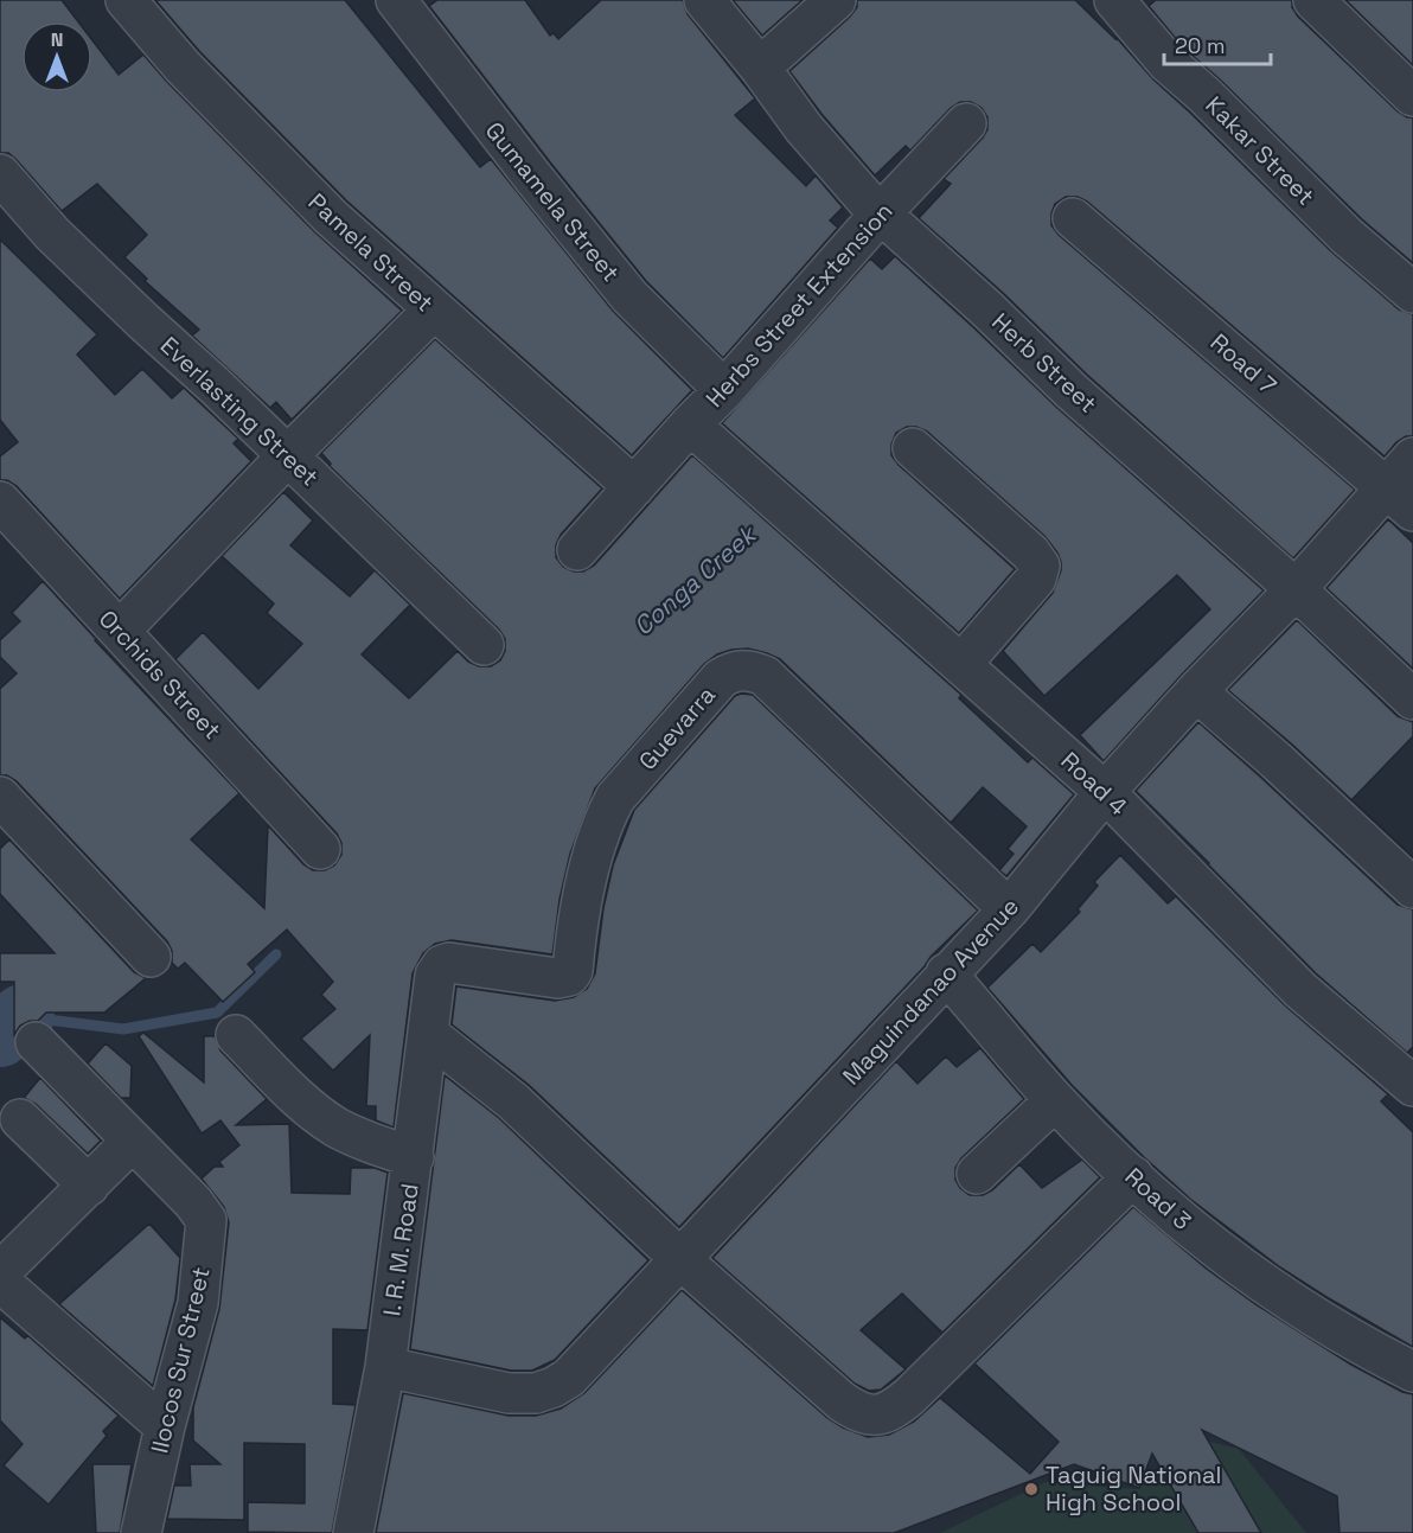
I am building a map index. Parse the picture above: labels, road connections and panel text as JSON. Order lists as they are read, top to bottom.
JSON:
{
  "streets": {
    "street": [
      "Kakar Street",
      "Gumamela Street",
      "Pamela Street",
      "Herbs Street Extension",
      "Herb Street",
      "Road 7",
      "Everlasting Street",
      "Orchids Street",
      "Guevarra",
      "Road 4",
      "Maguindanao Avenue",
      "Road 3",
      "I. R. M. Road",
      "Ilocos Sur Street"
    ]
  },
  "crossings": [
    ["Gumamela Street", "Herbs Street Extension"],
    ["Pamela Street", "Herbs Street Extension"],
    ["Herbs Street Extension", "Herb Street"],
    ["Herbs Street Extension", "Road 4"],
    ["Herb Street", "Maguindanao Avenue"],
    ["Road 7", "Maguindanao Avenue"],
    ["Guevarra", "Maguindanao Avenue"],
    ["Guevarra", "I. R. M. Road"],
    ["Road 4", "Maguindanao Avenue"],
    ["Maguindanao Avenue", "Road 3"],
    ["Maguindanao Avenue", "I. R. M. Road"]
  ],
  "water": ["Conga Creek"],
  "places": ["Taguig National High School"],
  "scale_bar": "20 m",
  "north": "top"
}
